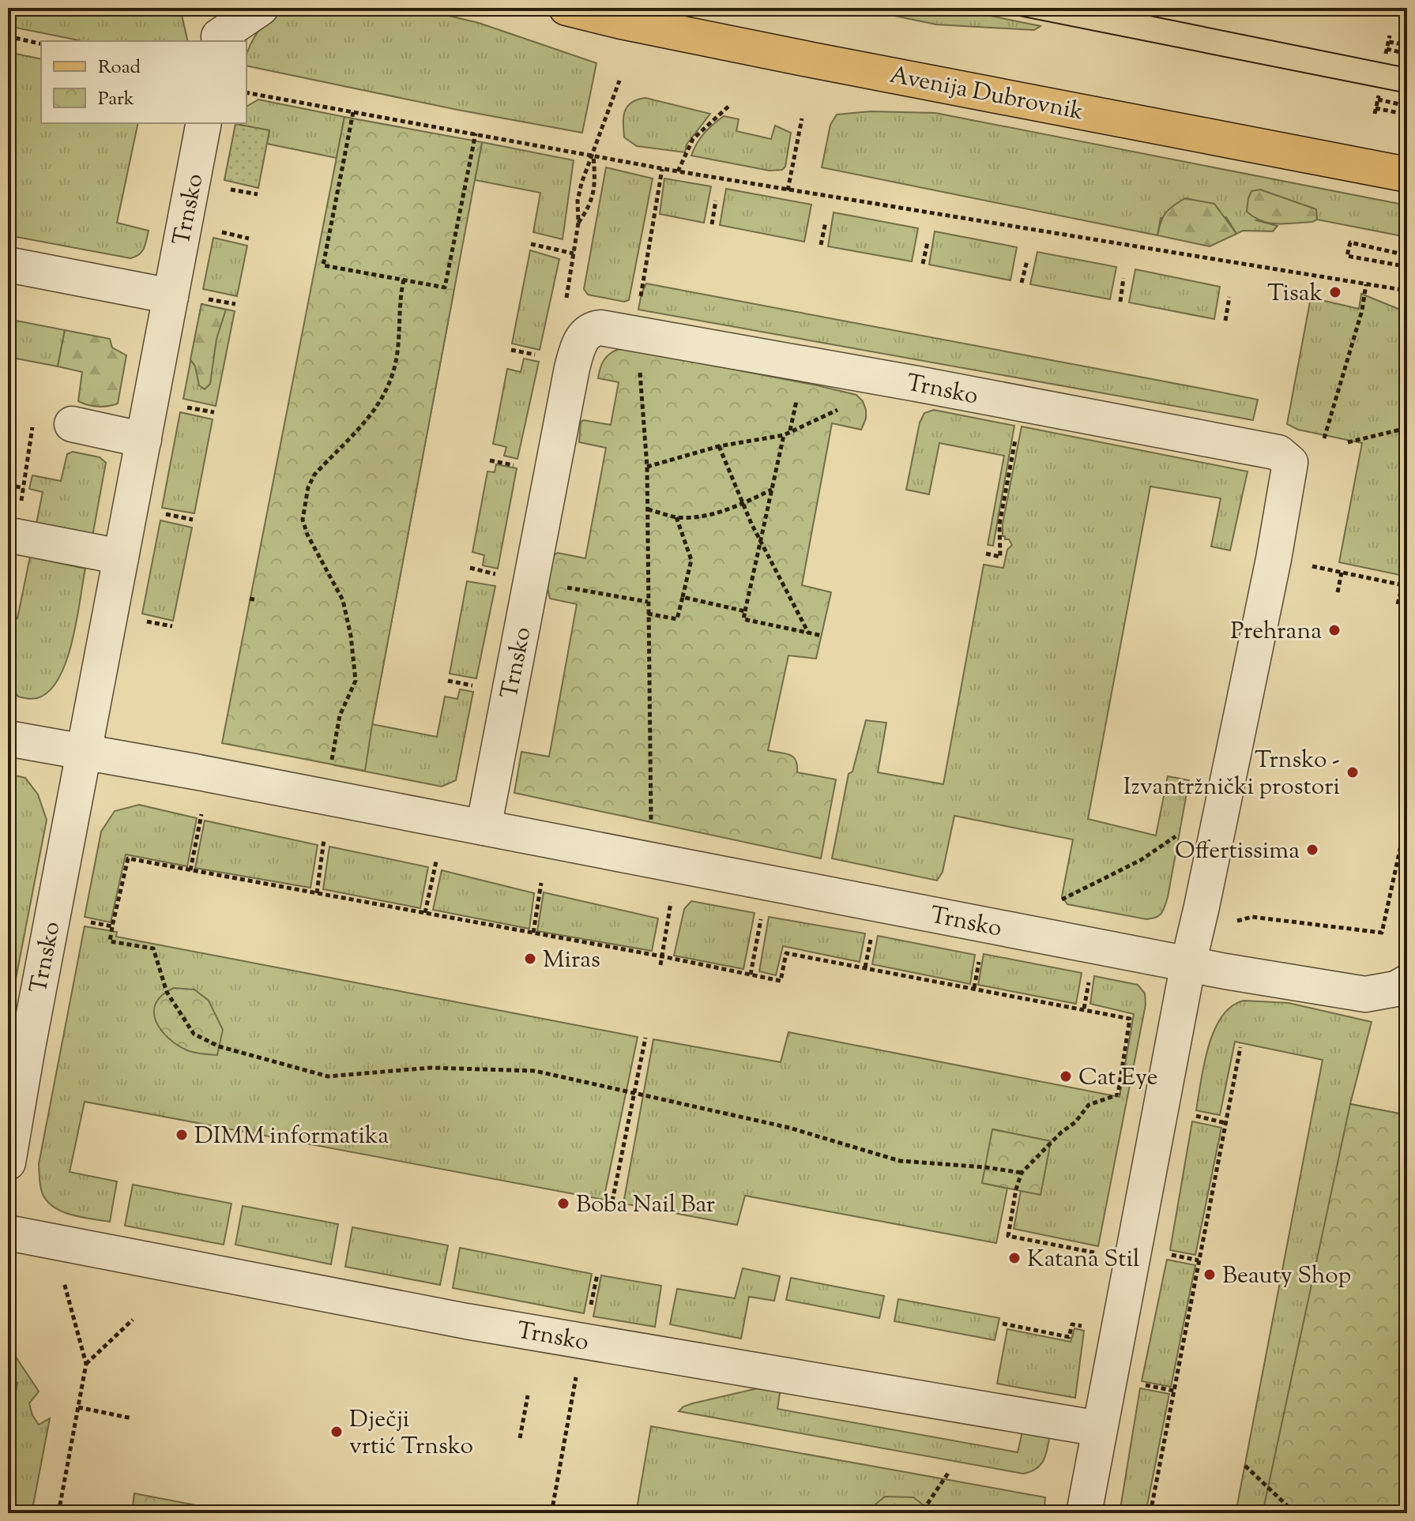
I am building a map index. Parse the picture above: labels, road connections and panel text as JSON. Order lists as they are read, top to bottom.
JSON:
{
  "streets": {
    "main road": ["Avenija Dubrovnik"],
    "street": ["Trnsko"]
  },
  "places": [
    "Tisak",
    "Prehrana",
    "Trnsko - Izvantržnički prostori",
    "Offertissima",
    "Miras",
    "Cat Eye",
    "DIMM informatika",
    "Boba Nail Bar",
    "Katana Stil",
    "Beauty Shop",
    "Dječji vrtić Trnsko"
  ],
  "legend": ["Road", "Park"]
}
